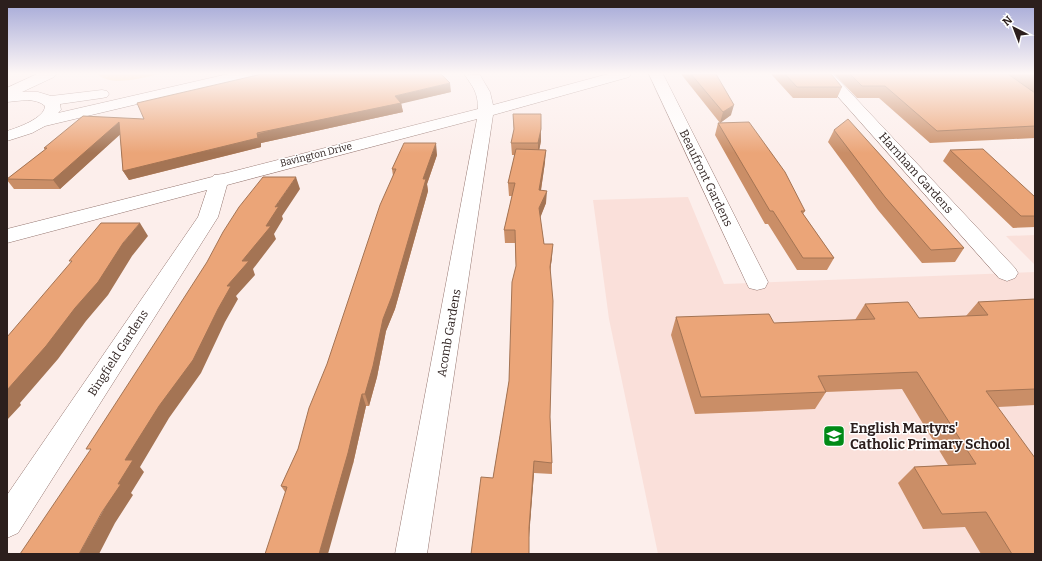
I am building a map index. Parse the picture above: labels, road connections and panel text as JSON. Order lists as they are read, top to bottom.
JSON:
{
  "streets": {
    "street": [
      "Bavington Drive",
      "Harnham Gardens",
      "Beaufront Gardens",
      "Acomb Gardens",
      "Bingfield Gardens"
    ]
  },
  "crossings": [
    ["Bavington Drive", "Acomb Gardens"],
    ["Bavington Drive", "Bingfield Gardens"]
  ],
  "places": {
    "school or university": ["English Martyrs' Catholic Primary School"]
  },
  "north": "top left"
}
